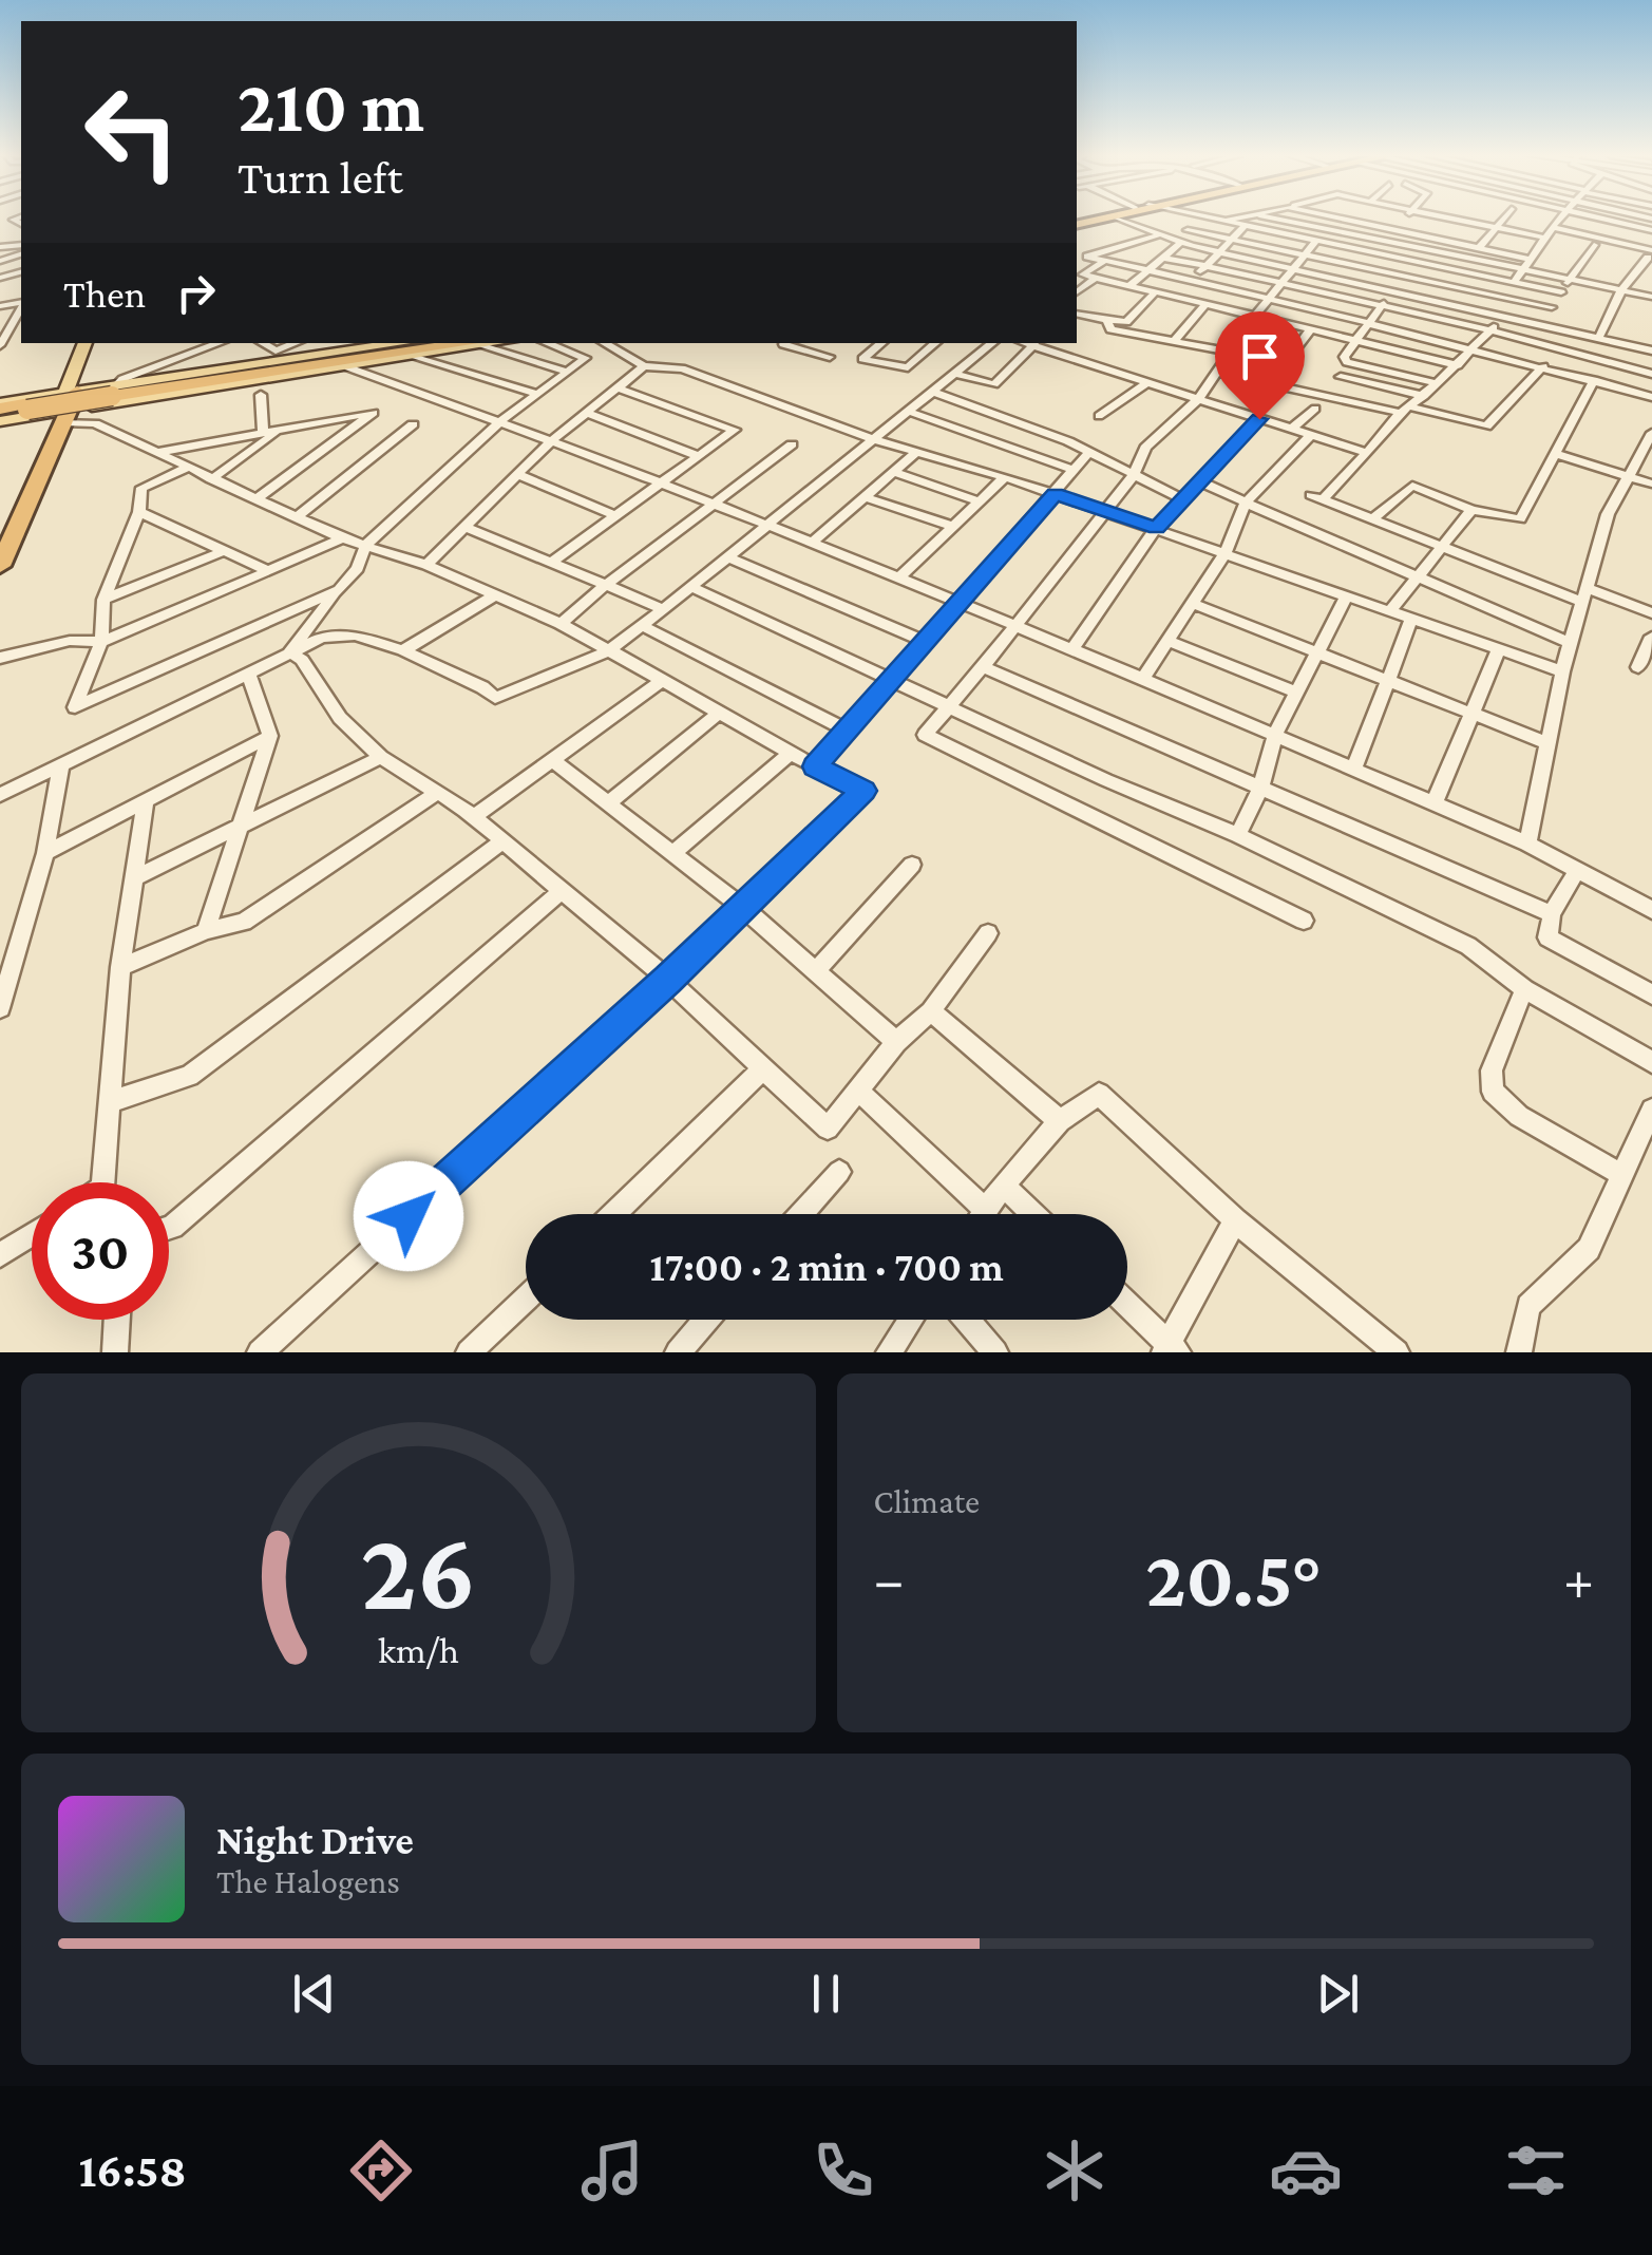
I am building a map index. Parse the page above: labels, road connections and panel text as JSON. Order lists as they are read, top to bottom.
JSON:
{
  "page": {
    "turn": ["210 m", "Turn left"],
    "then": "Then",
    "limit": "30",
    "trip": "17:00 · 2 min · 700 m",
    "tile": "Climate",
    "heat": ["−", "20.5°", "+"],
    "song": ["Night Drive", "The Halogens"],
    "tabs": "16:58",
    "gauge": ["26", "km/h"]
  }
}
